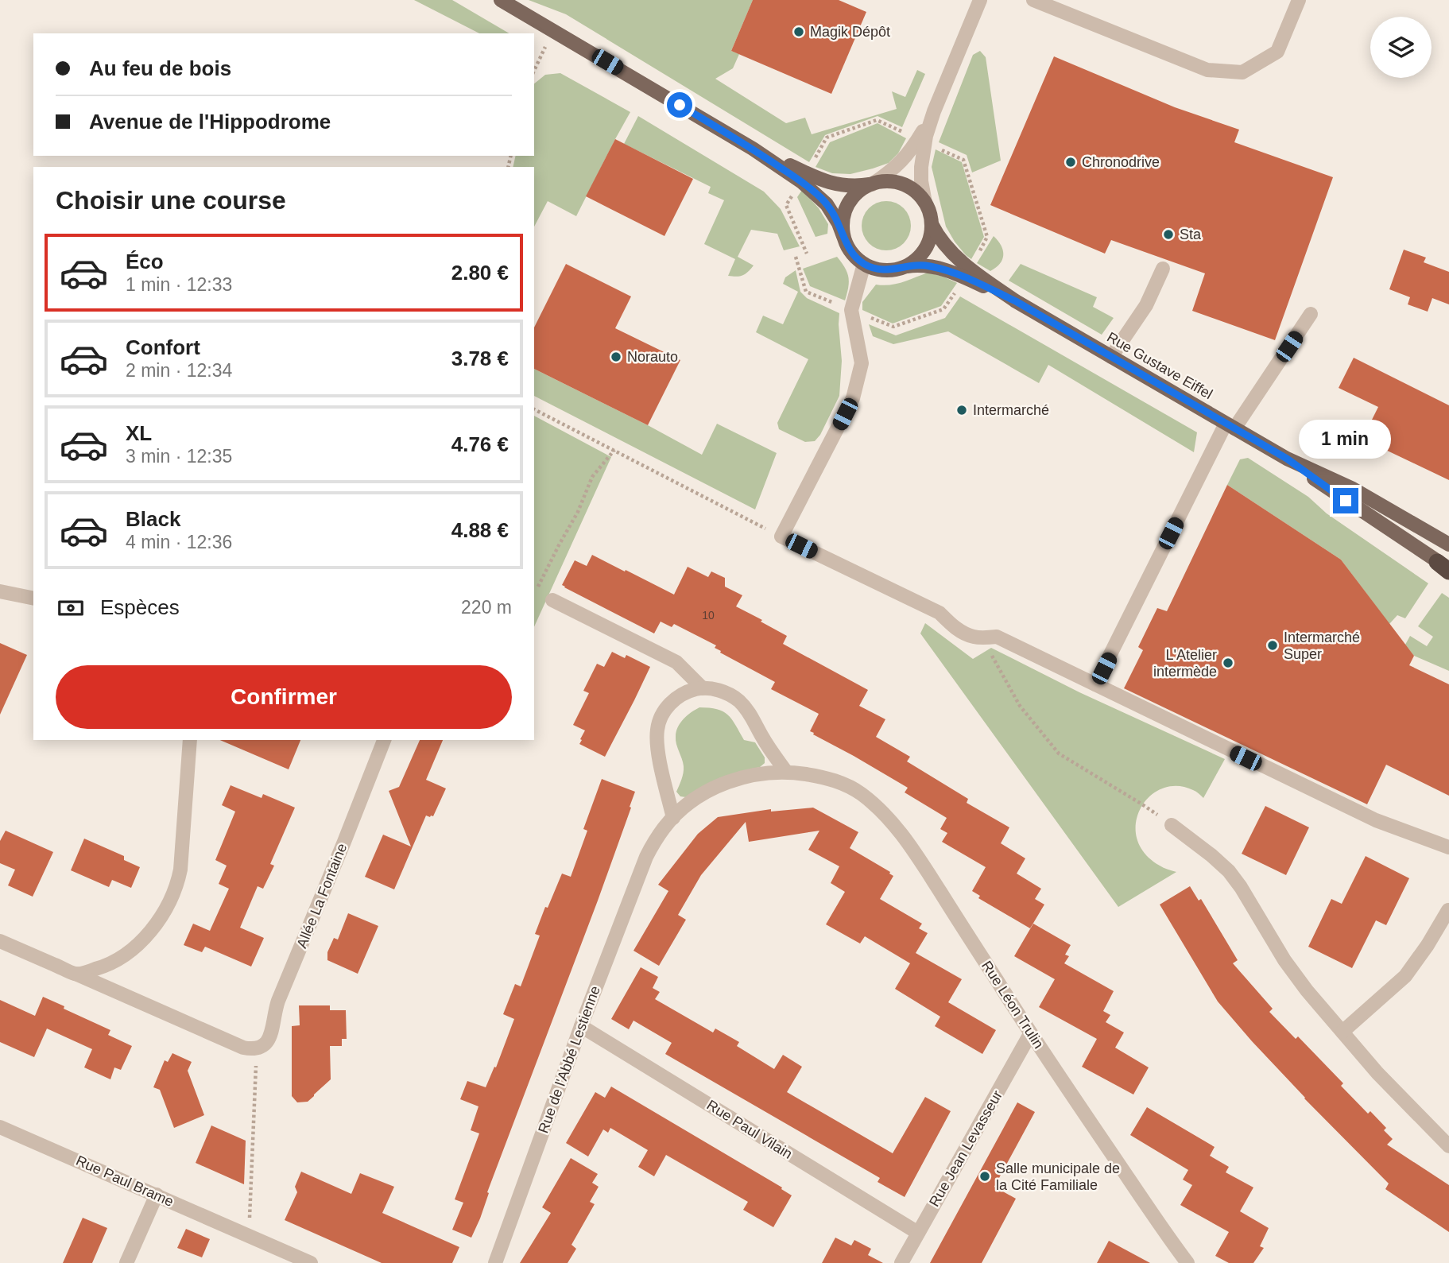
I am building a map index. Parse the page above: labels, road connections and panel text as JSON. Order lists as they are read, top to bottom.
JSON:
{
  "streets": {
    "main road": ["Rue Gustave Eiffel"],
    "street": [
      "Allée La Fontaine",
      "Rue Léon Trulin",
      "Rue de l'Abbé Lestienne",
      "Rue Paul Vilain",
      "Rue Jean Levasseur",
      "Rue Paul Brame"
    ]
  },
  "crossings": [
    ["Rue Léon Trulin", "Rue de l'Abbé Lestienne"],
    ["Rue Léon Trulin", "Rue Jean Levasseur"],
    ["Rue de l'Abbé Lestienne", "Rue Paul Vilain"],
    ["Rue Paul Vilain", "Rue Jean Levasseur"]
  ],
  "places": [
    "Magik Dépôt",
    "Chronodrive",
    "Sta",
    "Norauto",
    "Intermarché",
    "Intermarché Super",
    "L'Atelier intermède",
    "Salle municipale de la Cité Familiale"
  ],
  "house_numbers": ["10"],
  "page": {
    "banner": ["Au feu de bois", "Avenue de l'Hippodrome"],
    "heading": "Choisir une course",
    "list": [
      {
        "name": "Éco",
        "note": "1 min · 12:33",
        "value": "2.80 €"
      },
      {
        "name": "Confort",
        "note": "2 min · 12:34",
        "value": "3.78 €"
      },
      {
        "name": "XL",
        "note": "3 min · 12:35",
        "value": "4.76 €"
      },
      {
        "name": "Black",
        "note": "4 min · 12:36",
        "value": "4.88 €"
      }
    ],
    "bubble": "1 min",
    "pay": ["Espèces", "220 m"],
    "buttons": "Confirmer"
  }
}
